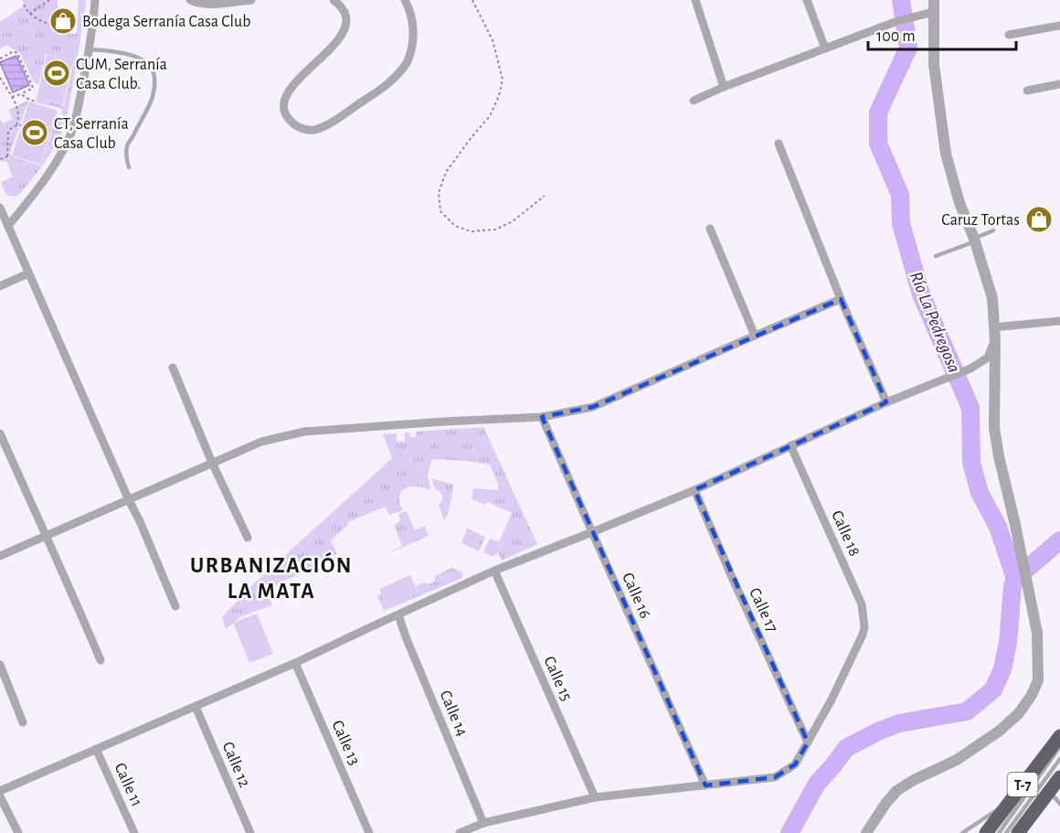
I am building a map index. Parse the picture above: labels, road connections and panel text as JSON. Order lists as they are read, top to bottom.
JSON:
{
  "streets": {
    "highway": ["T-7"],
    "street": [
      "Calle 18",
      "Calle 16",
      "Calle 17",
      "Calle 15",
      "Calle 14",
      "Calle 13",
      "Calle 12",
      "Calle 11"
    ]
  },
  "crossings": [
    ["Calle 18", "Calle 17"]
  ],
  "districts": ["URBANIZACIÓN LA MATA"],
  "water": ["Río La Pedregosa"],
  "places": {
    "shop": ["Bodega Serranía Casa Club", "Caruz Tortas"],
    "sports": ["CUM, Serranía Casa Club.", "CT, Serranía Casa Club"]
  },
  "scale_bar": "100 m"
}
